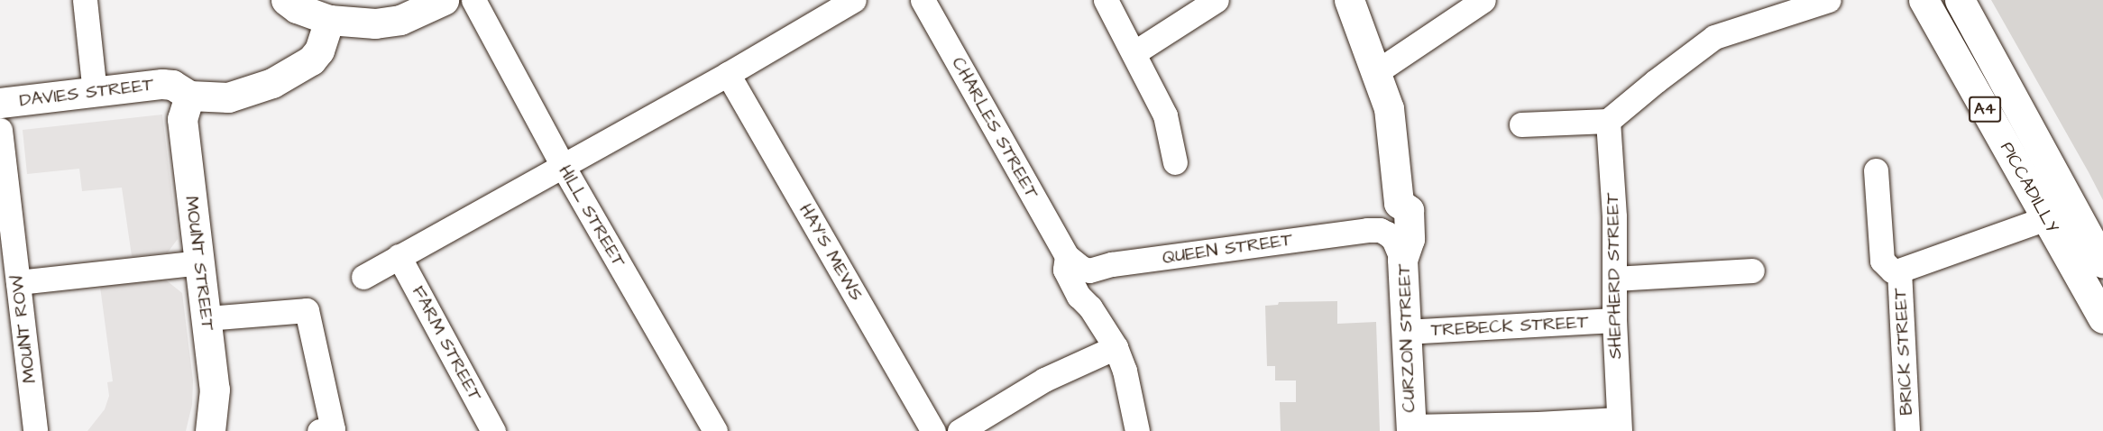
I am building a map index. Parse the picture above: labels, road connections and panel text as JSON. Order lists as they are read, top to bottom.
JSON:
{
  "streets": {
    "street": [
      "DAVIES STREET",
      "A4",
      "CHARLES STREET",
      "PICCADILLY",
      "HILL STREET",
      "QUEEN STREET",
      "HAY'S MEWS",
      "MOUNT STREET",
      "SHEPHERD STREET",
      "TREBECK STREET",
      "MOUNT ROW",
      "CURZON STREET",
      "FARM STREET",
      "BRICK STREET"
    ]
  },
  "crossings": [
    ["DAVIES STREET", "MOUNT STREET"],
    ["CHARLES STREET", "QUEEN STREET"],
    ["PICCADILLY", "BRICK STREET"],
    ["QUEEN STREET", "CURZON STREET"],
    ["SHEPHERD STREET", "TREBECK STREET"],
    ["TREBECK STREET", "CURZON STREET"]
  ]
}
